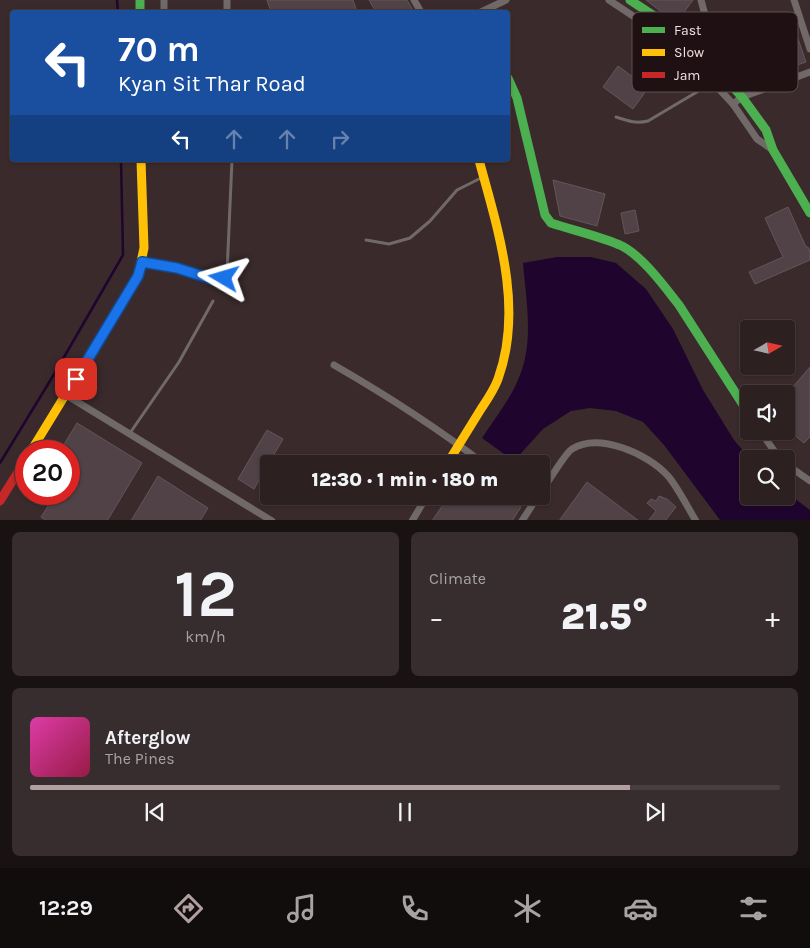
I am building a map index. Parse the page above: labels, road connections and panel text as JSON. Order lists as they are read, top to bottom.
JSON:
{
  "legend": ["Fast", "Slow", "Jam"],
  "north": "right",
  "page": {
    "turn": ["70 m", "Kyan Sit Thar Road"],
    "limit": "20",
    "trip": "12:30 · 1 min · 180 m",
    "tile": [
      ["12", "km/h"],
      "Climate"
    ],
    "heat": ["−", "21.5°", "+"],
    "song": ["Afterglow", "The Pines"],
    "tabs": "12:29"
  }
}
